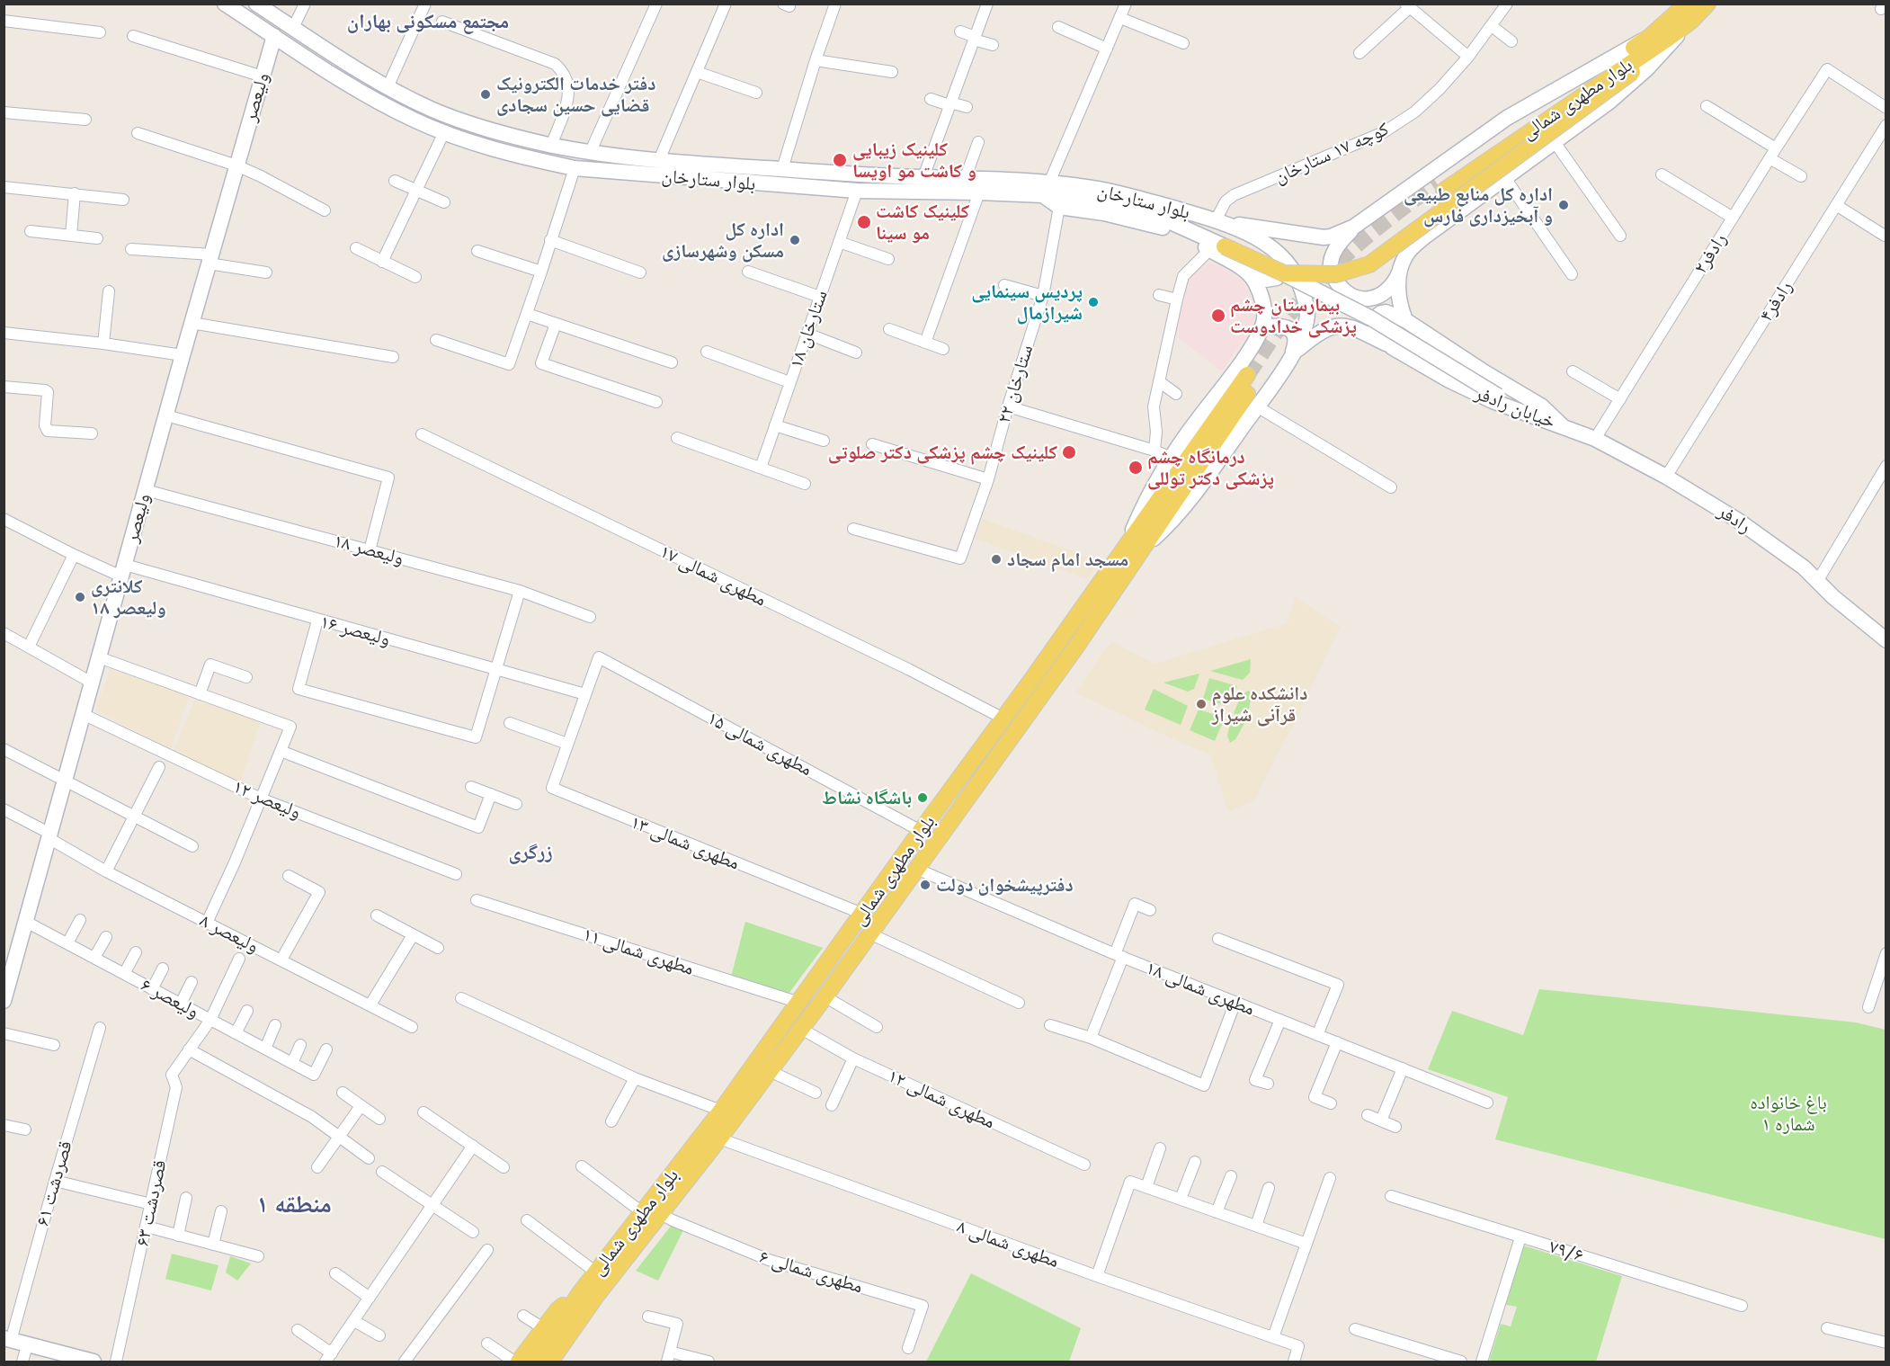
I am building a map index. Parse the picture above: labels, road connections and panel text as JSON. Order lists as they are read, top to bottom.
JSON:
{
  "streets": {
    "main road": [
      "ولیعصر",
      "بلوار مطهرى شمالى",
      "بلوار ستارخان",
      "خیابان رادفر",
      "رادفر"
    ],
    "street": [
      "کوچه ۱۷ ستارخان",
      "رادفر۲",
      "رادفر۴",
      "۱۸ ستارخان",
      "۲۲ ستارخان",
      "۱۸ ولیعصر",
      "۱۷ مطهری شمالی",
      "۱۶ ولیعصر",
      "۱۵ مطهری شمالی",
      "۱۲ ولیعصر",
      "۱۳ مطهری شمالی",
      "۸ ولیعصر",
      "۱۱ مطهری شمالی",
      "۱۸ مطهری شمالی",
      "۶ ولیعصر",
      "۱۲ مطهری شمالی",
      "۶۱ قصردشت",
      "۶۳ قصردشت",
      "۸ مطهری شمالی",
      "۷۹/۶",
      "۶ مطهری شمالی"
    ]
  },
  "crossings": [
    ["ولیعصر", "بلوار ستارخان"],
    ["ولیعصر", "۱۸ ولیعصر"],
    ["ولیعصر", "۱۶ ولیعصر"],
    ["ولیعصر", "۱۲ ولیعصر"],
    ["ولیعصر", "۸ ولیعصر"],
    ["ولیعصر", "۶ ولیعصر"],
    ["بلوار مطهرى شمالى", "۱۷ مطهری شمالی"],
    ["بلوار مطهرى شمالى", "۱۵ مطهری شمالی"],
    ["بلوار مطهرى شمالى", "۱۳ مطهری شمالی"],
    ["بلوار مطهرى شمالى", "۱۱ مطهری شمالی"],
    ["بلوار مطهرى شمالى", "۱۸ مطهری شمالی"],
    ["بلوار مطهرى شمالى", "۱۲ مطهری شمالی"],
    ["بلوار مطهرى شمالى", "۸ مطهری شمالی"],
    ["بلوار مطهرى شمالى", "۶ مطهری شمالی"],
    ["کوچه ۱۷ ستارخان", "بلوار ستارخان"],
    ["بلوار ستارخان", "۱۸ ستارخان"],
    ["رادفر۲", "رادفر"],
    ["رادفر۴", "رادفر"],
    ["خیابان رادفر", "رادفر"],
    ["۱۶ ولیعصر", "۱۵ مطهری شمالی"]
  ],
  "districts": ["مجتمع مسکونی بهاران", "زرگری", "منطقه ۱"],
  "parks": ["باغ خانواده شماره ۱"],
  "places": [
    "دفتر خدمات الکترونیک قضایی حسین سجادی",
    "کلینیک زیبایی و کاشت مو اویسا",
    "اداره کل منابع طبیعى و آبخیزدارى فارس",
    "کلینیک کاشت مو سینا",
    "اداره کل مسکن وشهرسازی",
    "پردیس سینمایی شیرازمال",
    "بیمارستان چشم پزشکی خدادوست",
    "کلینیک چشم پزشکی دکتر صلوتی",
    "درمانگاه چشم پزشكی دكتر توللی",
    "مسجد امام سجاد",
    "کلانتری ۱۸ ولیعصر",
    "دانشکده علوم قرآنی شیراز",
    "باشگاه نشاط",
    "دفترپیشخوان دولت"
  ]
}
